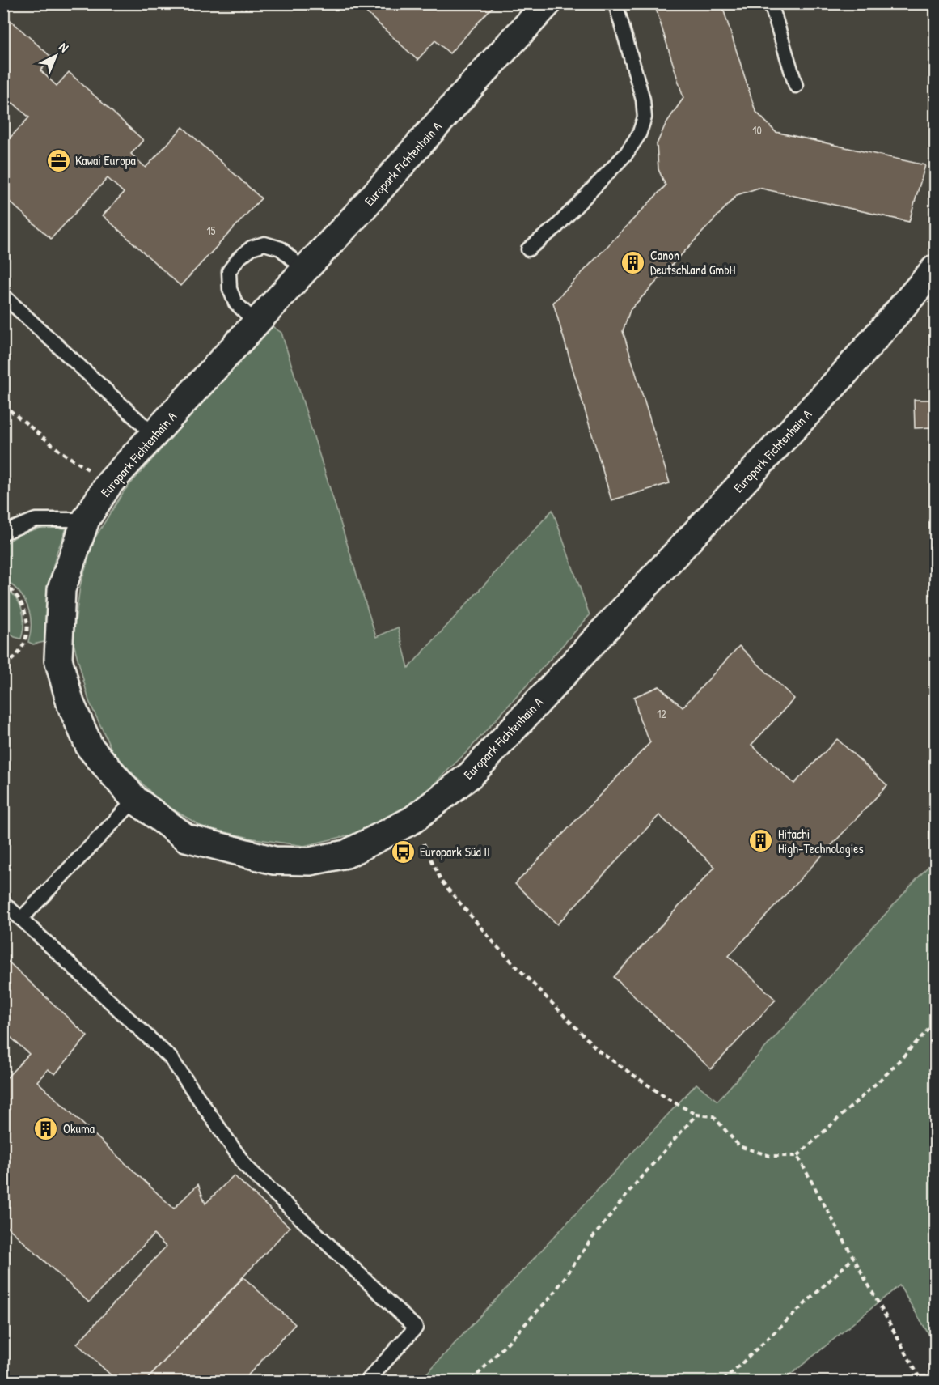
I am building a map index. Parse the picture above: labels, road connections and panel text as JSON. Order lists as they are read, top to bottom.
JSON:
{
  "streets": {
    "street": ["Europark Fichtenhain A"]
  },
  "places": {
    "office": ["Kawai Europa"],
    "building": ["Canon Deutschland GmbH", "Hitachi High-Technologies", "Okuma"],
    "bus stop": ["Europark Süd II"]
  },
  "house_numbers": ["10", "15", "12"],
  "north": "top right"
}
